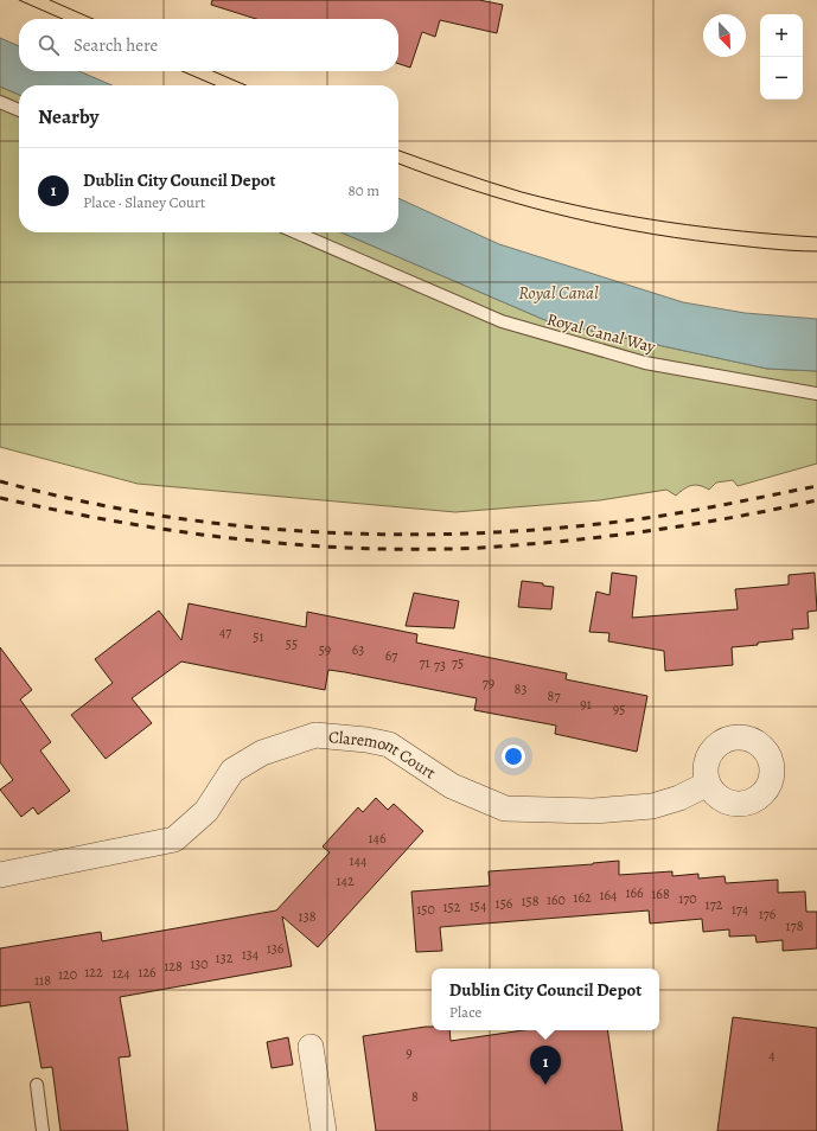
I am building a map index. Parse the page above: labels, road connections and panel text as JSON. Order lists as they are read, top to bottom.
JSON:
{
  "streets": {
    "street": ["Claremont Court"],
    "lane": ["Royal Canal Way"]
  },
  "water": ["Royal Canal"],
  "house_numbers": [
    "47",
    "51",
    "55",
    "59",
    "63",
    "67",
    "71",
    "75",
    "73",
    "79",
    "83",
    "87",
    "91",
    "95",
    "146",
    "144",
    "142",
    "166",
    "168",
    "164",
    "162",
    "170",
    "160",
    "158",
    "156",
    "172",
    "154",
    "152",
    "150",
    "174",
    "176",
    "138",
    "178",
    "136",
    "134",
    "132",
    "130",
    "128",
    "122",
    "126",
    "124",
    "120",
    "118",
    "9",
    "4",
    "8"
  ],
  "north": "bottom right",
  "page": {
    "map_buttons": ["+", "−"],
    "search": "Search here",
    "heading": "Nearby",
    "list": [
      {
        "mark": "1",
        "name": "Dublin City Council Depot",
        "note": "Place · Slaney Court",
        "value": "80 m"
      }
    ],
    "popup": ["Dublin City Council Depot", "Place"],
    "pins": "1"
  }
}
